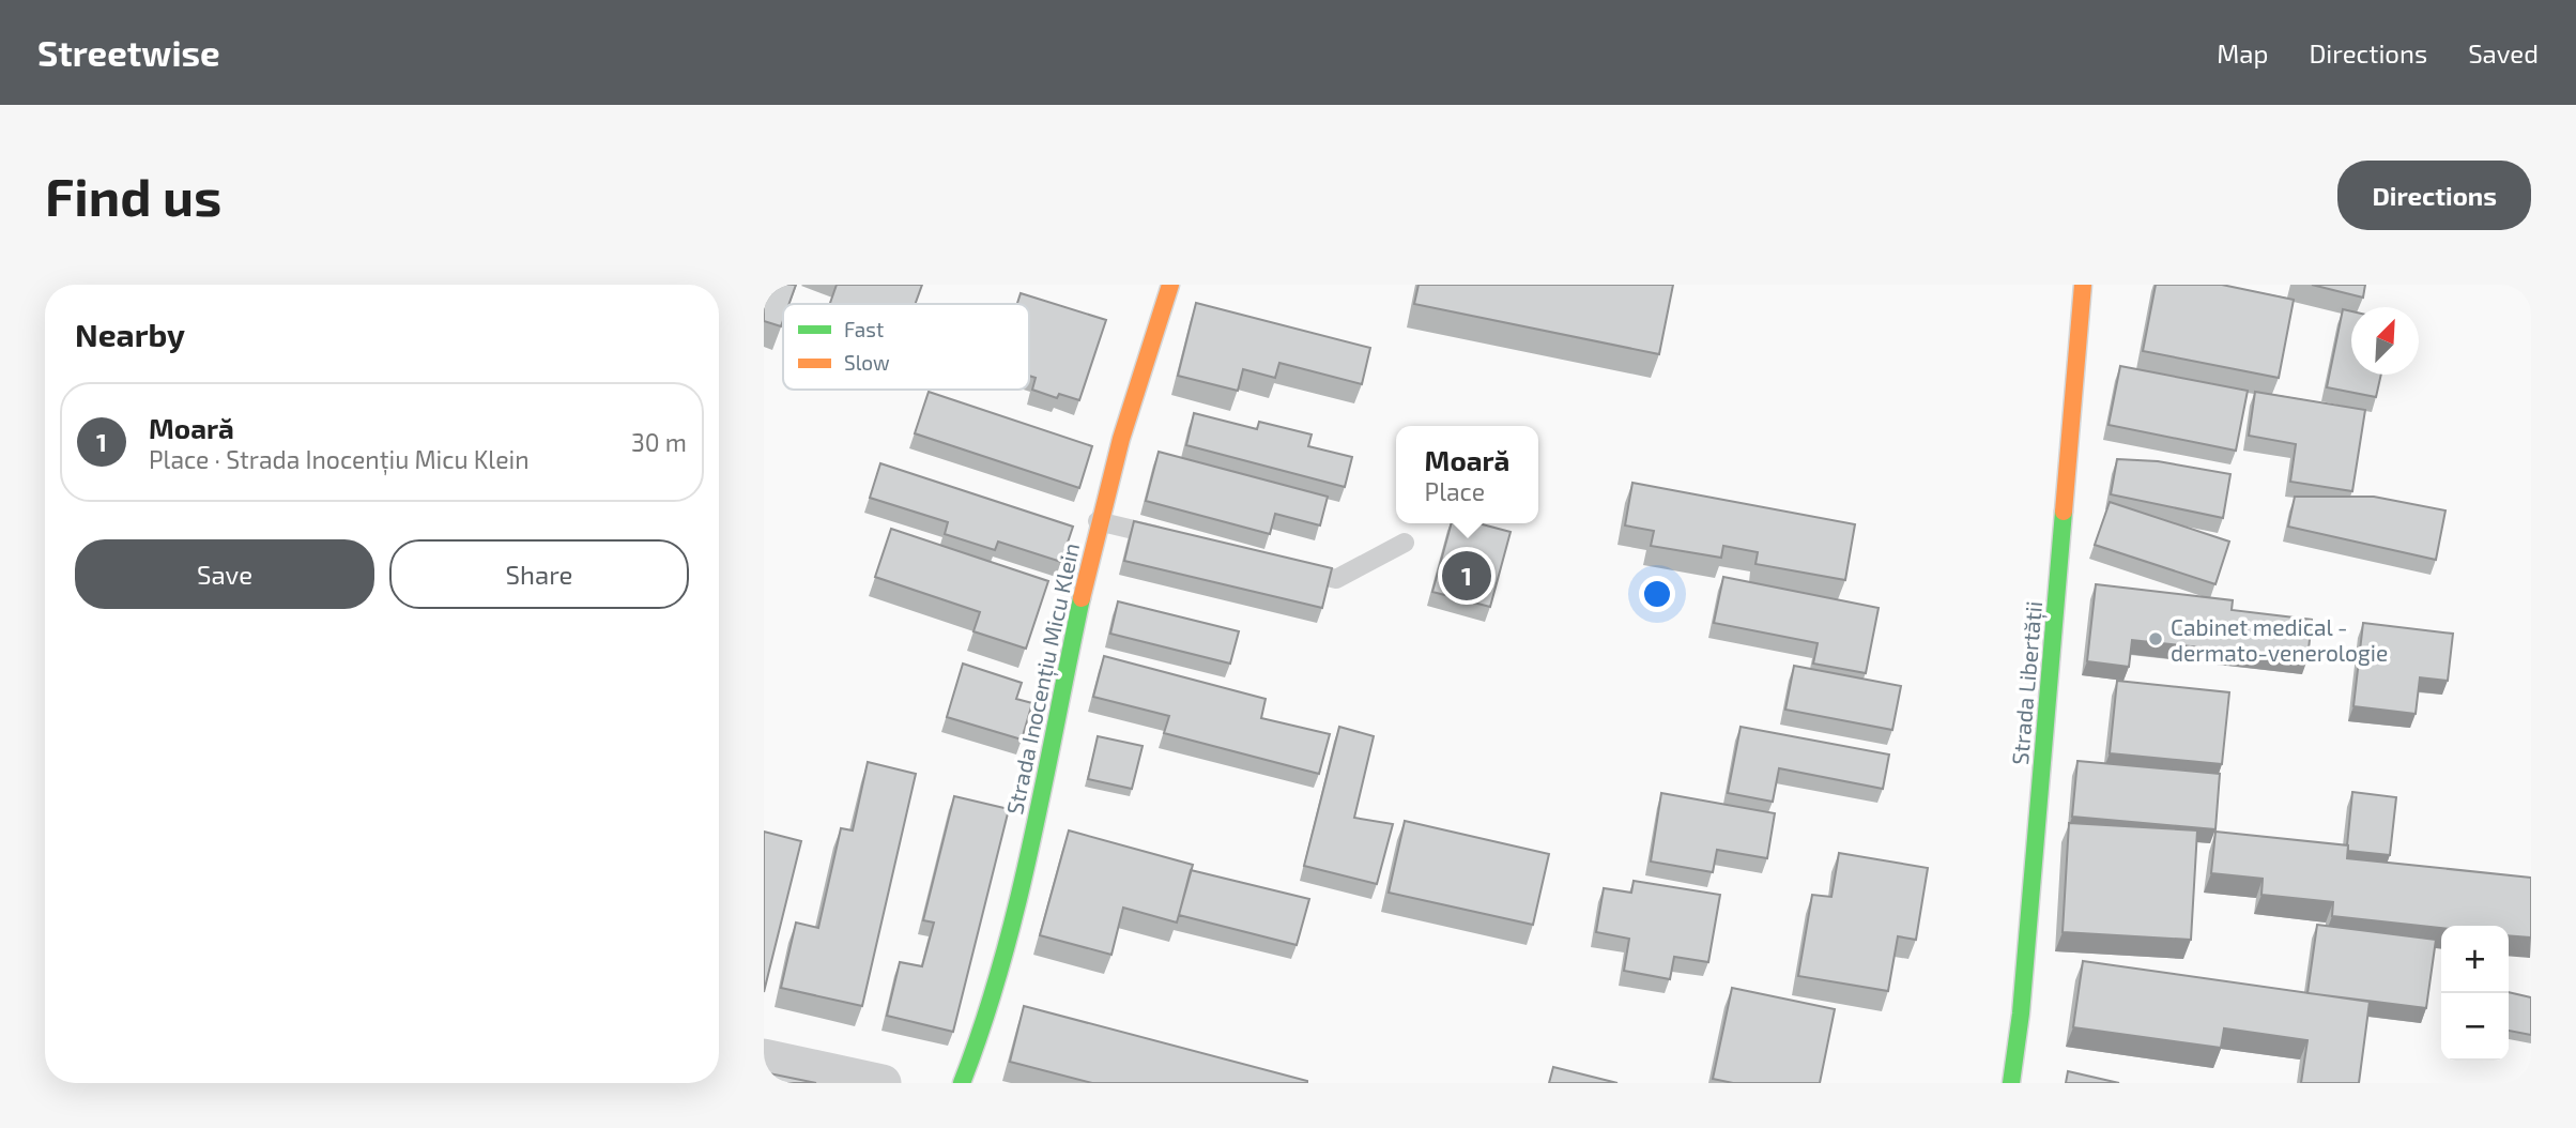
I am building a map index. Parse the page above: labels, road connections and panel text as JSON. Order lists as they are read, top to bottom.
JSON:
{
  "streets": {
    "street": ["Strada Inocențiu Micu Klein", "Strada Libertății"]
  },
  "places": ["Cabinet medical - dermato-venerologie"],
  "legend": ["Fast", "Slow"],
  "north": "top right",
  "page": {
    "header": "Streetwise",
    "nav": ["Map", "Directions", "Saved"],
    "buttons": [
      "Directions",
      ["Save", "Share"]
    ],
    "title": "Find us",
    "heading": "Nearby",
    "list": [
      {
        "mark": "1",
        "name": "Moară",
        "note": "Place · Strada Inocențiu Micu Klein",
        "value": "30 m"
      }
    ],
    "popup": ["Moară", "Place"],
    "pins": "1",
    "map_buttons": ["+", "−"]
  }
}
